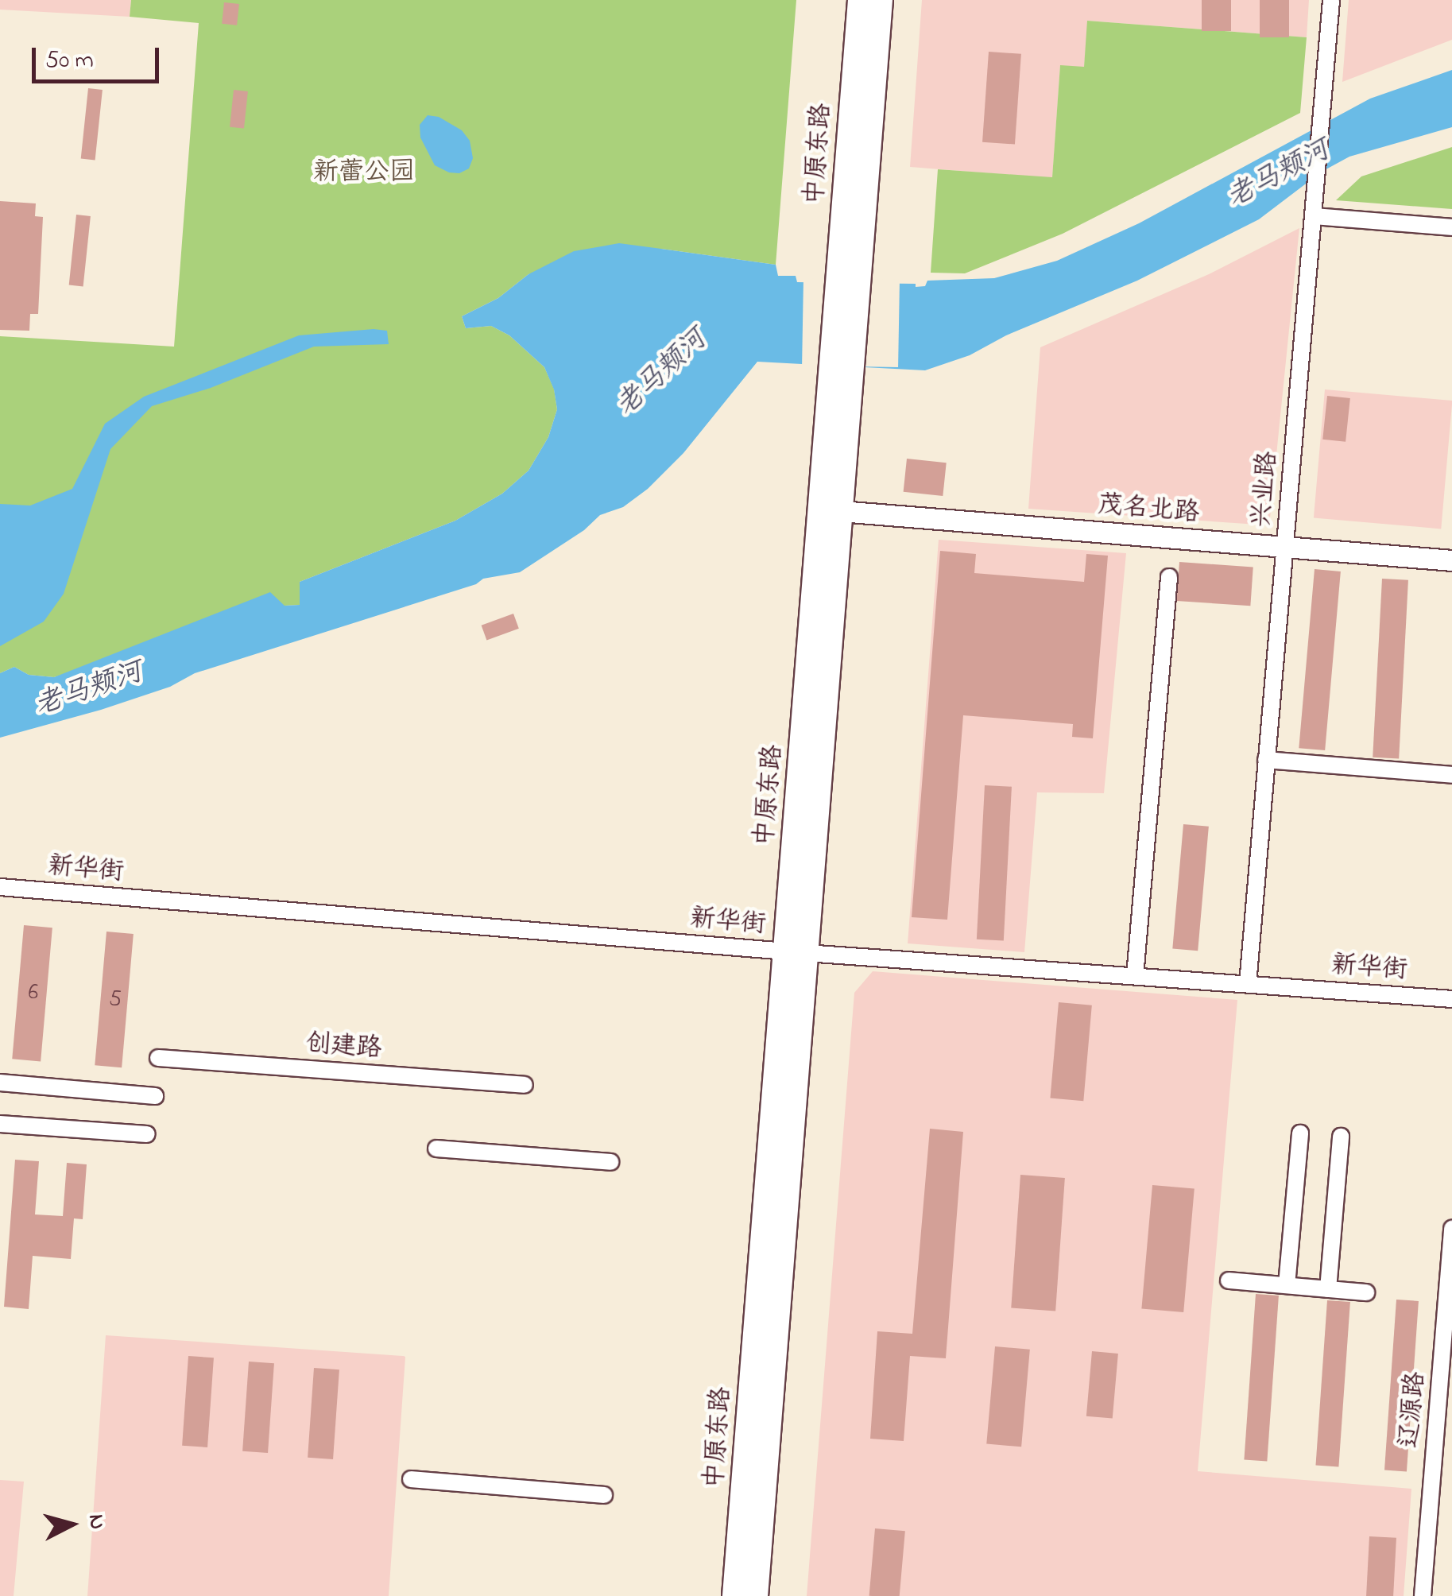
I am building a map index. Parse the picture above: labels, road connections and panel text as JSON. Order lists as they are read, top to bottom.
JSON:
{
  "streets": {
    "main road": ["中原东路"],
    "street": [
      "兴业路",
      "茂名北路",
      "新华街",
      "创建路",
      "辽源路"
    ]
  },
  "crossings": [
    ["中原东路", "茂名北路"],
    ["中原东路", "新华街"],
    ["兴业路", "茂名北路"],
    ["兴业路", "新华街"]
  ],
  "water": ["老马颊河"],
  "parks": ["新蕾公园"],
  "house_numbers": ["6", "5"],
  "scale_bar": "50 m",
  "north": "right"
}
